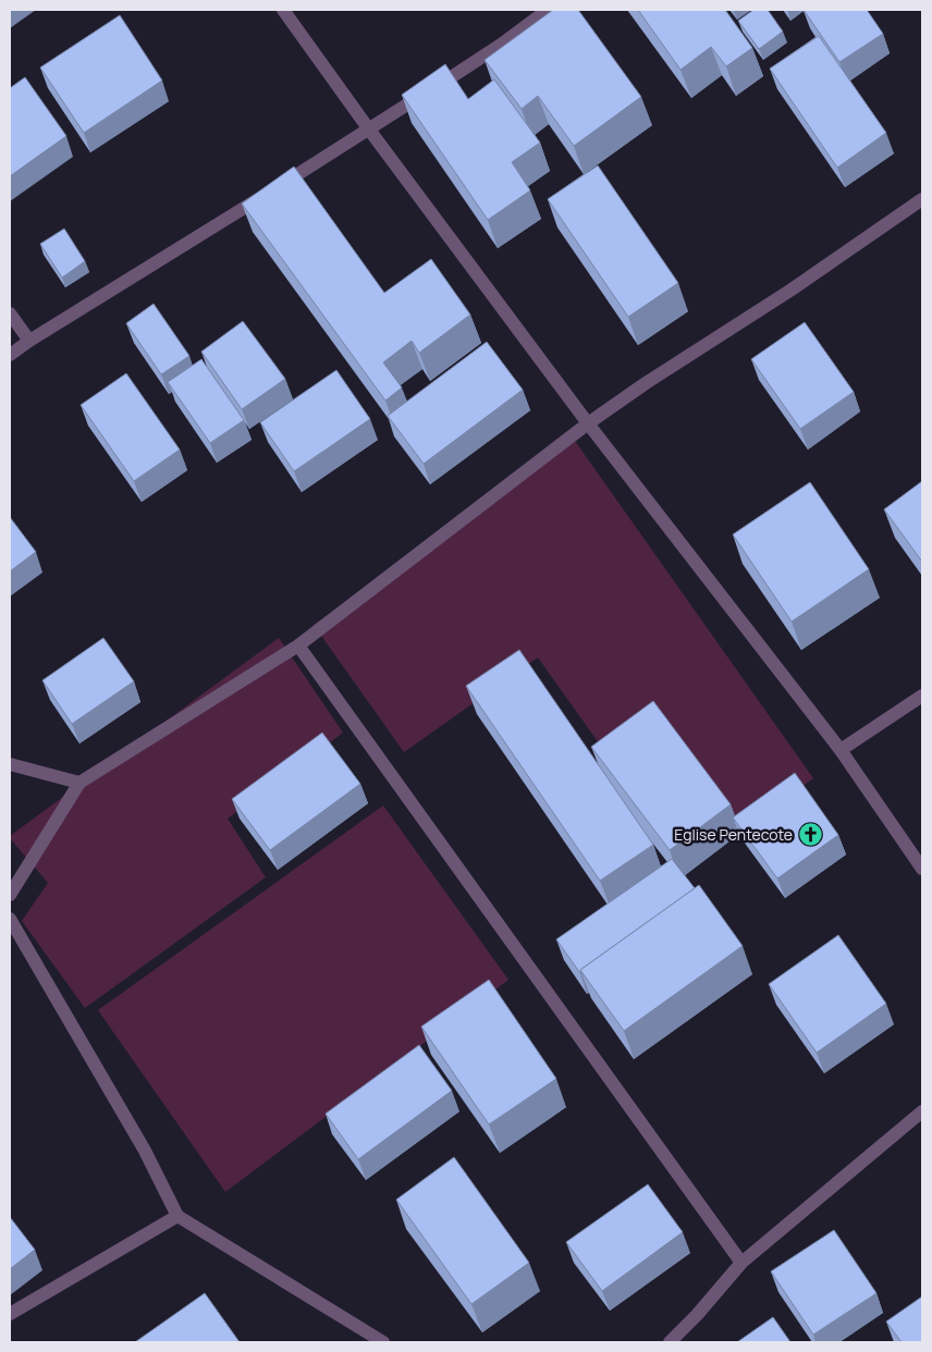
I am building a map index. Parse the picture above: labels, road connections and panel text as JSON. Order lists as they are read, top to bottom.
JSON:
{
  "places": {
    "church": ["Eglise Pentecote"]
  }
}
